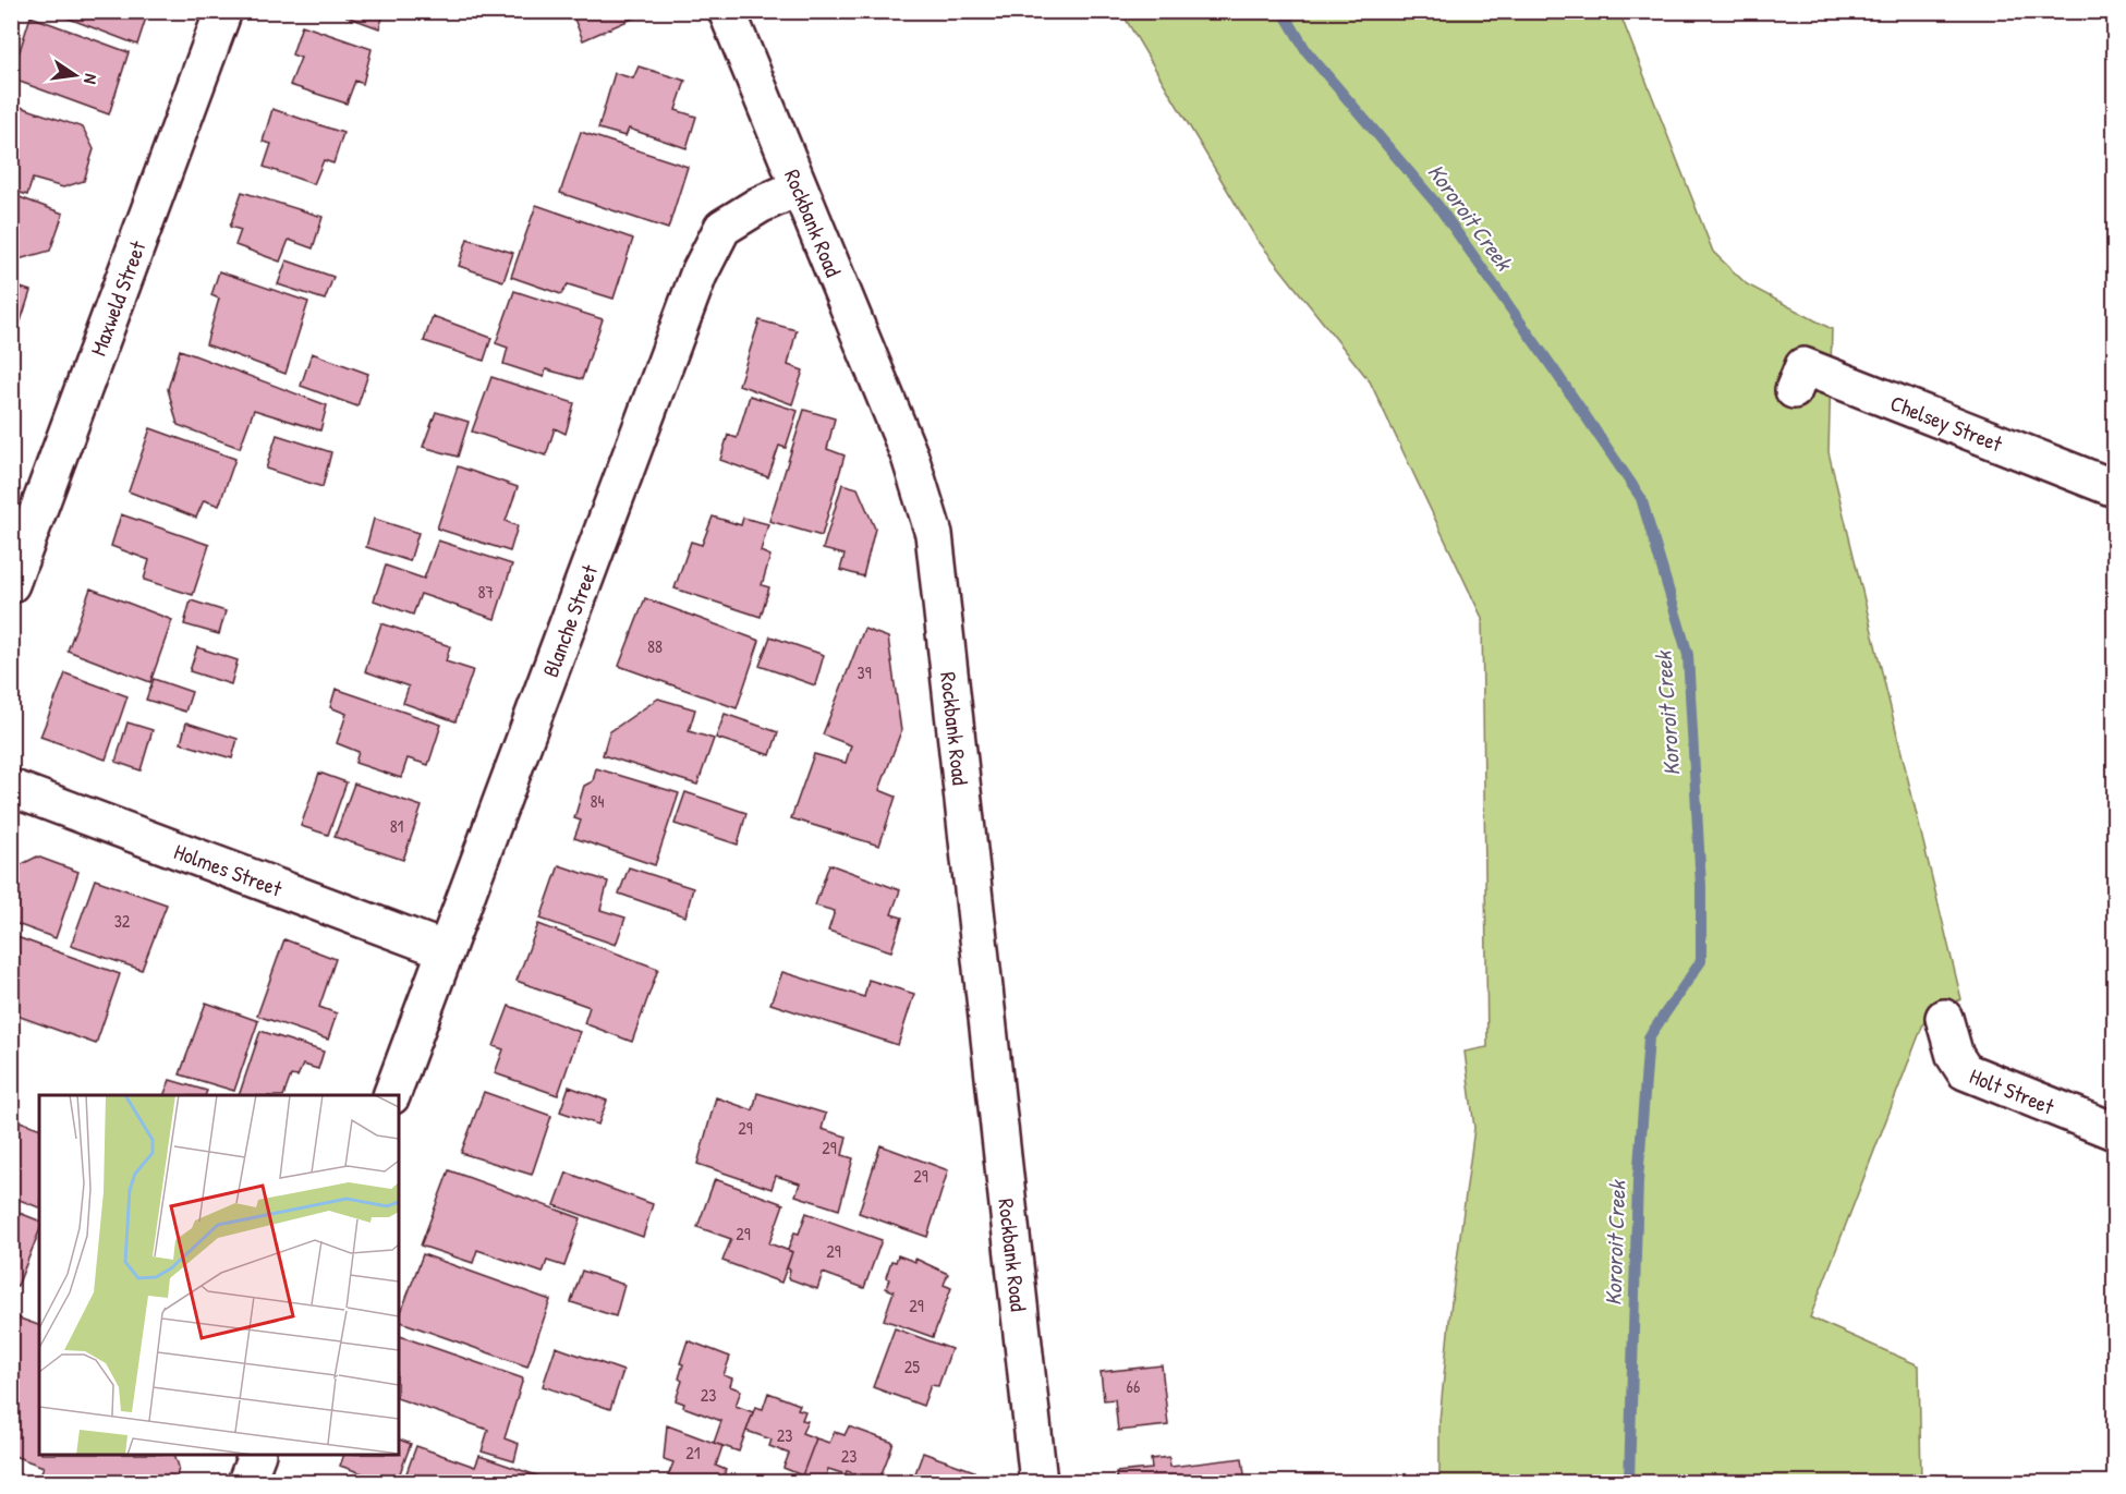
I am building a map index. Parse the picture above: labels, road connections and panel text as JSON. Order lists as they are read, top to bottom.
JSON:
{
  "streets": {
    "street": [
      "Rockbank Road",
      "Maxweld Street",
      "Chelsey Street",
      "Blanche Street",
      "Holmes Street",
      "Holt Street"
    ]
  },
  "crossings": [
    ["Rockbank Road", "Blanche Street"],
    ["Blanche Street", "Holmes Street"]
  ],
  "water": ["Kororoit Creek"],
  "house_numbers": [
    "87",
    "88",
    "39",
    "84",
    "81",
    "32",
    "29",
    "29",
    "29",
    "29",
    "29",
    "29",
    "25",
    "66",
    "23",
    "23",
    "21",
    "23"
  ],
  "north": "right"
}
